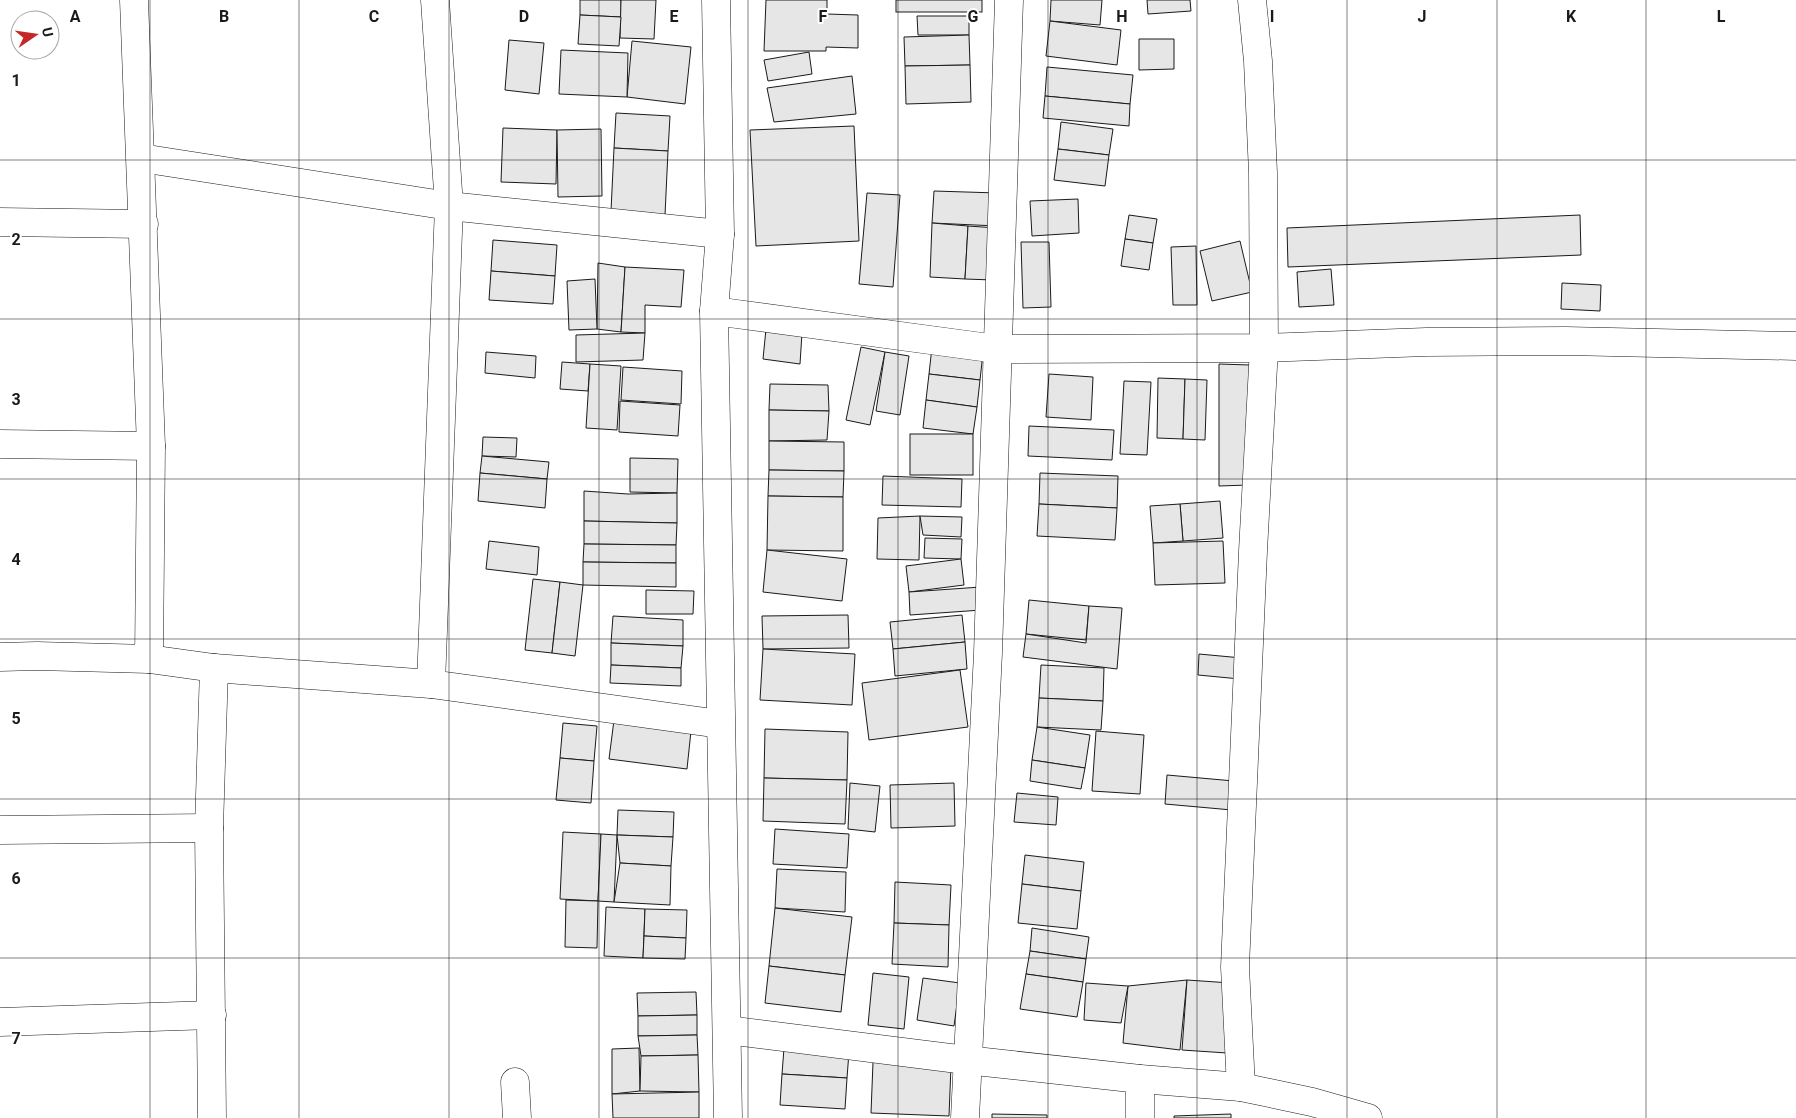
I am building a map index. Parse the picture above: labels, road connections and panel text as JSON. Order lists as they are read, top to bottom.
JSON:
{
  "north": "right",
  "grid": {
    "columns": [
      "A",
      "B",
      "C",
      "D",
      "E",
      "F",
      "G",
      "H",
      "I",
      "J",
      "K",
      "L"
    ],
    "rows": [
      "1",
      "2",
      "3",
      "4",
      "5",
      "6",
      "7"
    ]
  }
}
